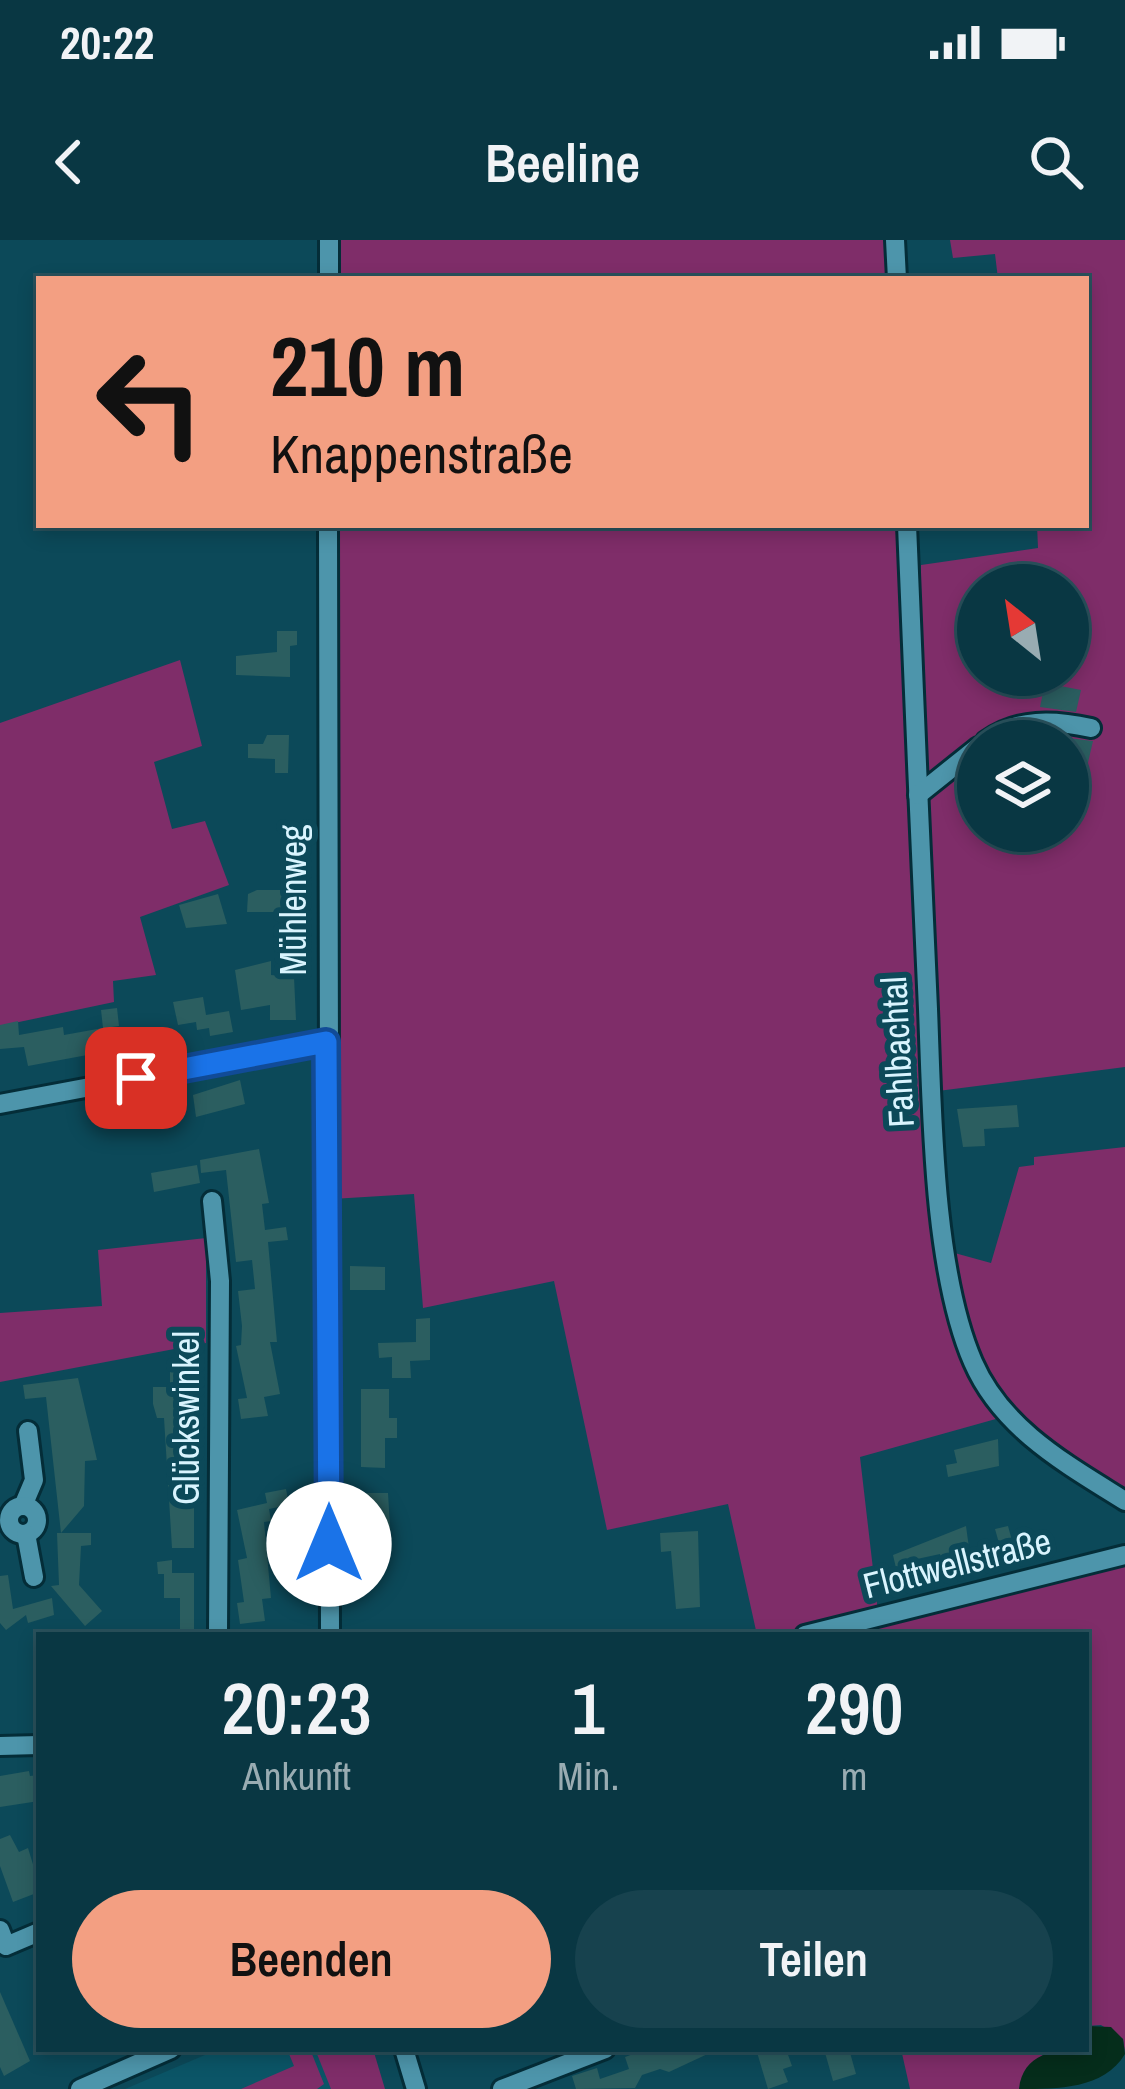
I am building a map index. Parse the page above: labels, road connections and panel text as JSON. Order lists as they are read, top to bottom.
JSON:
{
  "streets": {
    "street": [
      "Mühlenweg",
      "Fahlbachtal",
      "Glückswinkel",
      "Flottwellstraße"
    ]
  },
  "north": "top left",
  "page": {
    "status": "20:22",
    "header": "Beeline",
    "turn": ["210 m", "Knappenstraße"],
    "eta": [
      "20:23",
      "Ankunft",
      "1",
      "Min.",
      "290",
      "m"
    ],
    "buttons": ["Beenden", "Teilen"]
  }
}
